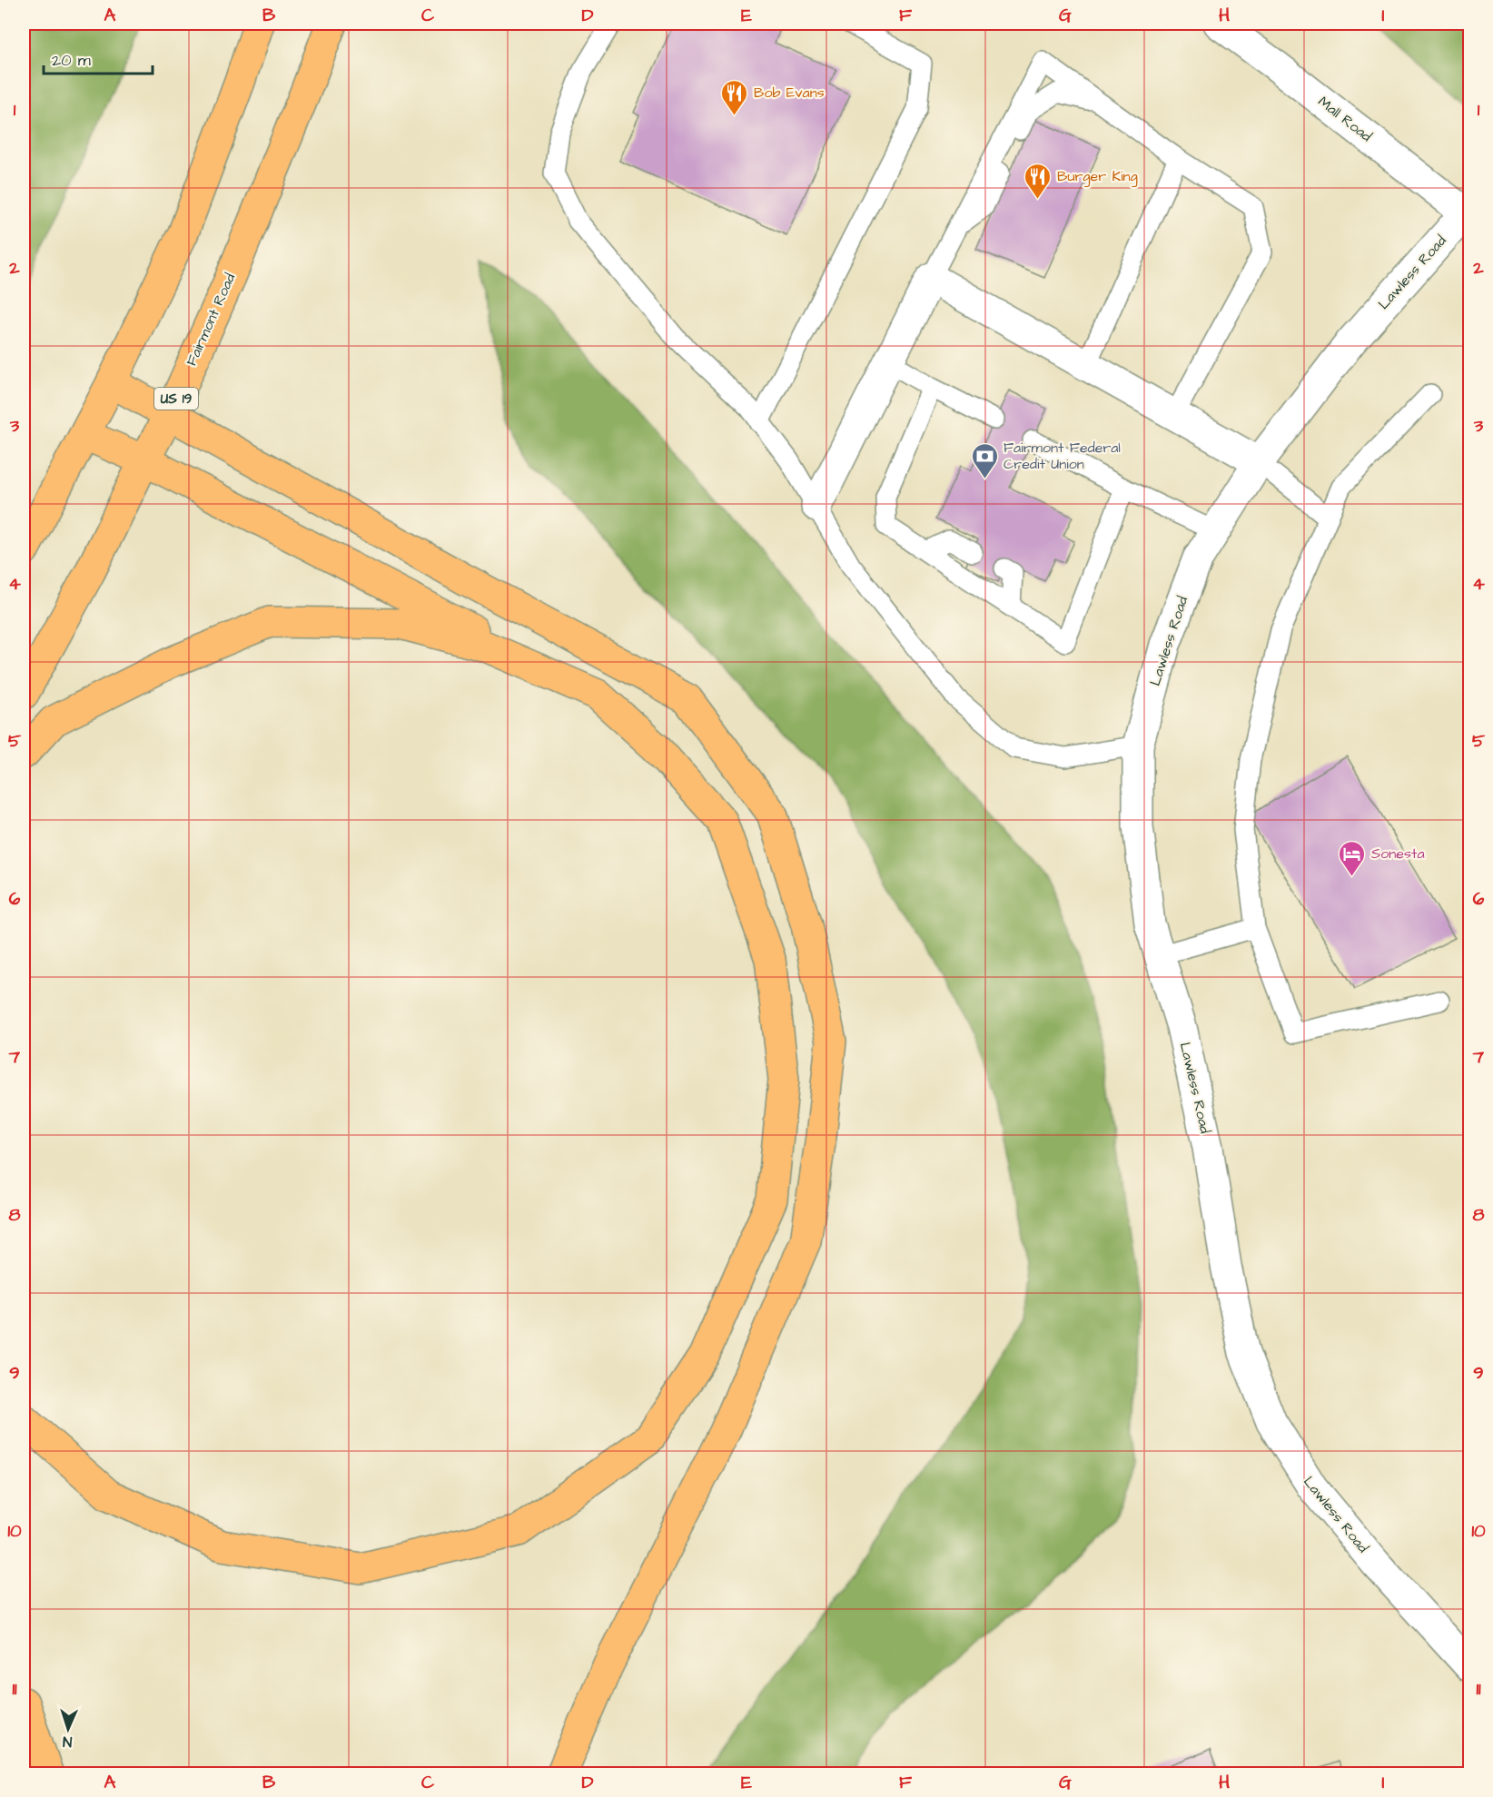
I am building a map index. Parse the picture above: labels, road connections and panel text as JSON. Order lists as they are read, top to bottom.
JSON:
{
  "streets": {
    "main road": ["Fairmont Road", "US 19"],
    "street": ["Mall Road", "Lawless Road"]
  },
  "crossings": [
    ["Mall Road", "Lawless Road"]
  ],
  "places": {
    "restaurant": ["Bob Evans", "Burger King"],
    "bank": ["Fairmont Federal Credit Union"],
    "hotel": ["Sonesta"]
  },
  "scale_bar": "20 m",
  "north": "bottom",
  "grid": {
    "columns": [
      "A",
      "B",
      "C",
      "D",
      "E",
      "F",
      "G",
      "H",
      "I"
    ],
    "rows": [
      "1",
      "2",
      "3",
      "4",
      "5",
      "6",
      "7",
      "8",
      "9",
      "10",
      "11"
    ]
  }
}
